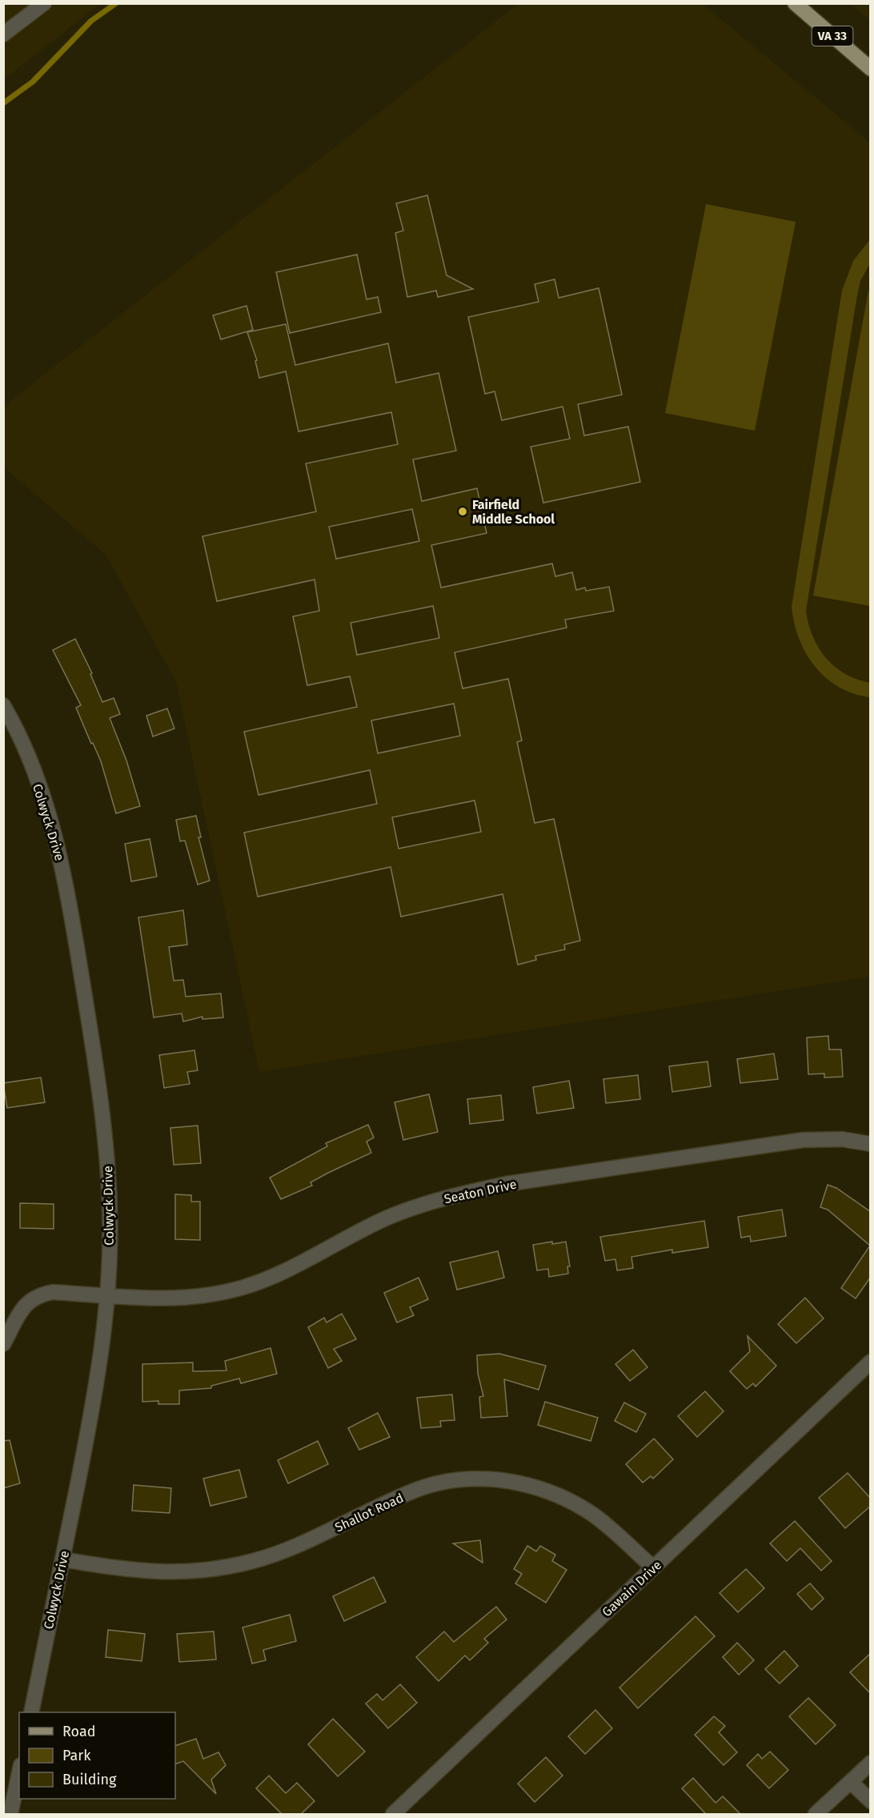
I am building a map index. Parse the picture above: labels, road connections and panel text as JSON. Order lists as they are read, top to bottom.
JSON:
{
  "streets": {
    "main road": ["VA 33"],
    "street": [
      "Colwyck Drive",
      "Seaton Drive",
      "Shallot Road",
      "Gawain Drive"
    ]
  },
  "crossings": [
    ["Colwyck Drive", "Seaton Drive"],
    ["Colwyck Drive", "Shallot Road"],
    ["Shallot Road", "Gawain Drive"]
  ],
  "places": ["Fairfield Middle School"],
  "legend": ["Road", "Park", "Building"]
}
